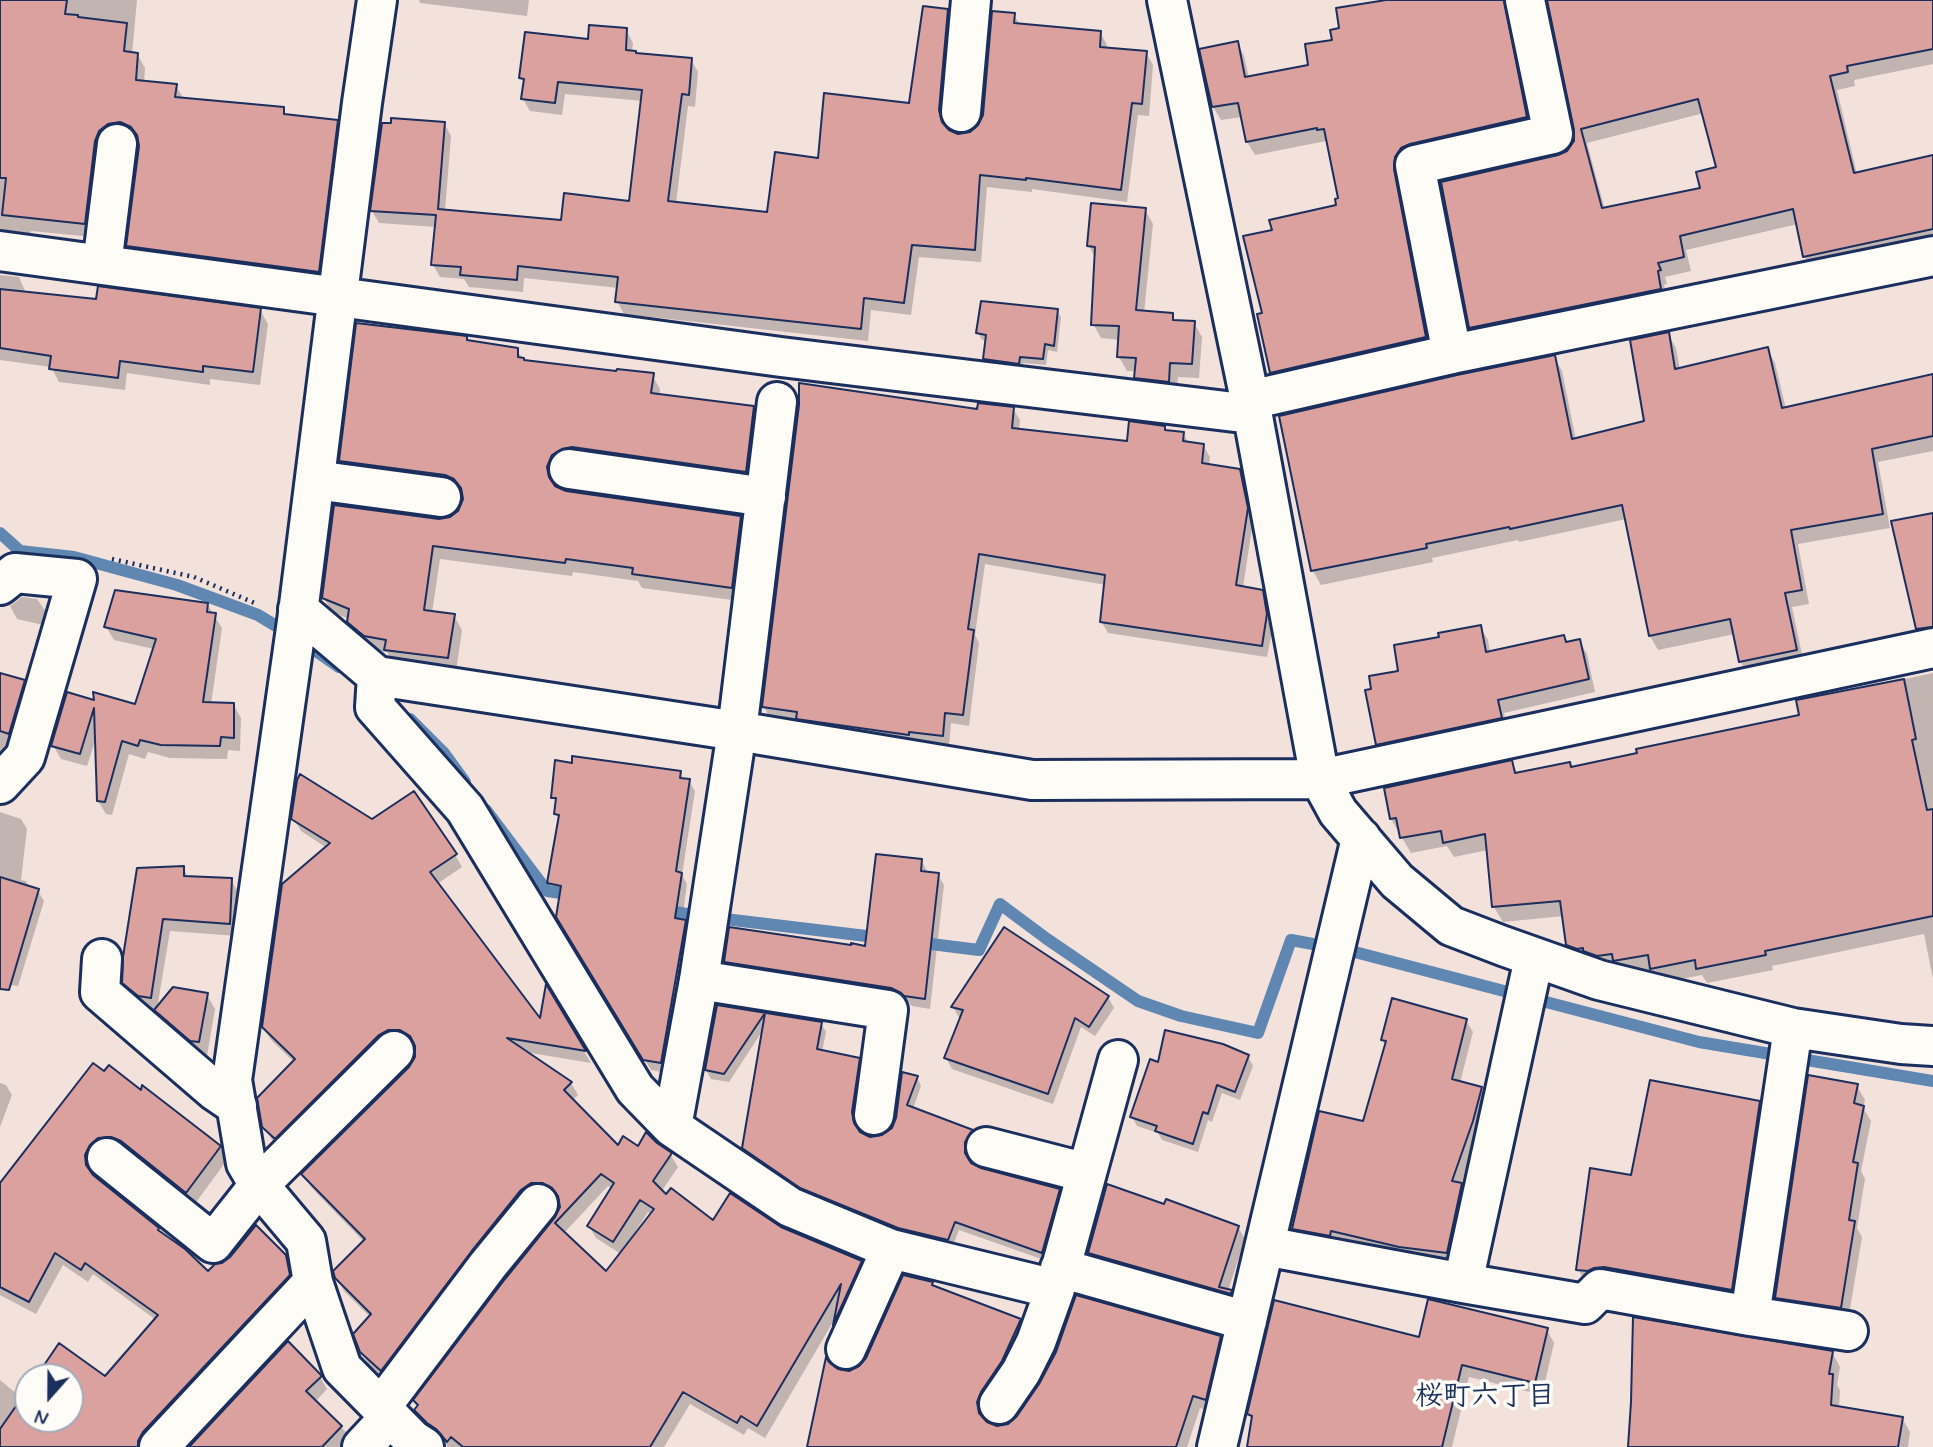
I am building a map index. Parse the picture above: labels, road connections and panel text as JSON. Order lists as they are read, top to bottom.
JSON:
{
  "districts": ["桜町六丁目"],
  "north": "bottom"
}
